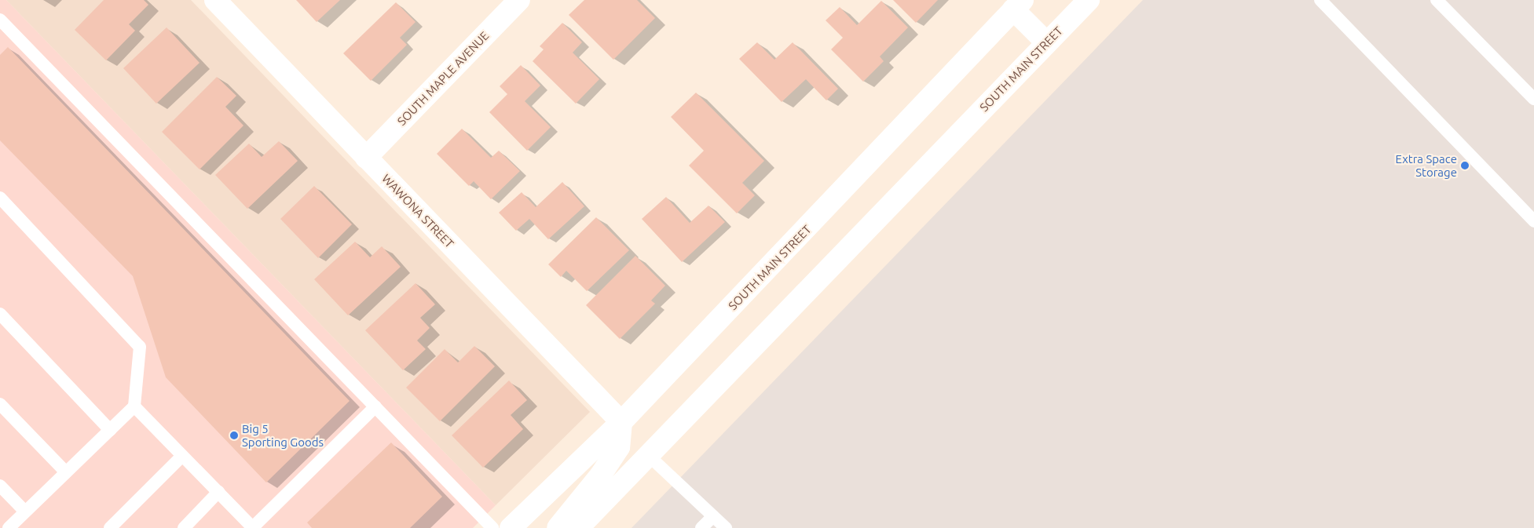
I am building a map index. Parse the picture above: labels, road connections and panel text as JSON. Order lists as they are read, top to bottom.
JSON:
{
  "streets": {
    "main road": ["SOUTH MAIN STREET", "SOUTH MAPLE AVENUE", "WAWONA STREET"]
  },
  "crossings": [
    ["SOUTH MAIN STREET", "WAWONA STREET"],
    ["SOUTH MAPLE AVENUE", "WAWONA STREET"]
  ],
  "places": ["Extra Space Storage", "Big 5 Sporting Goods"]
}
